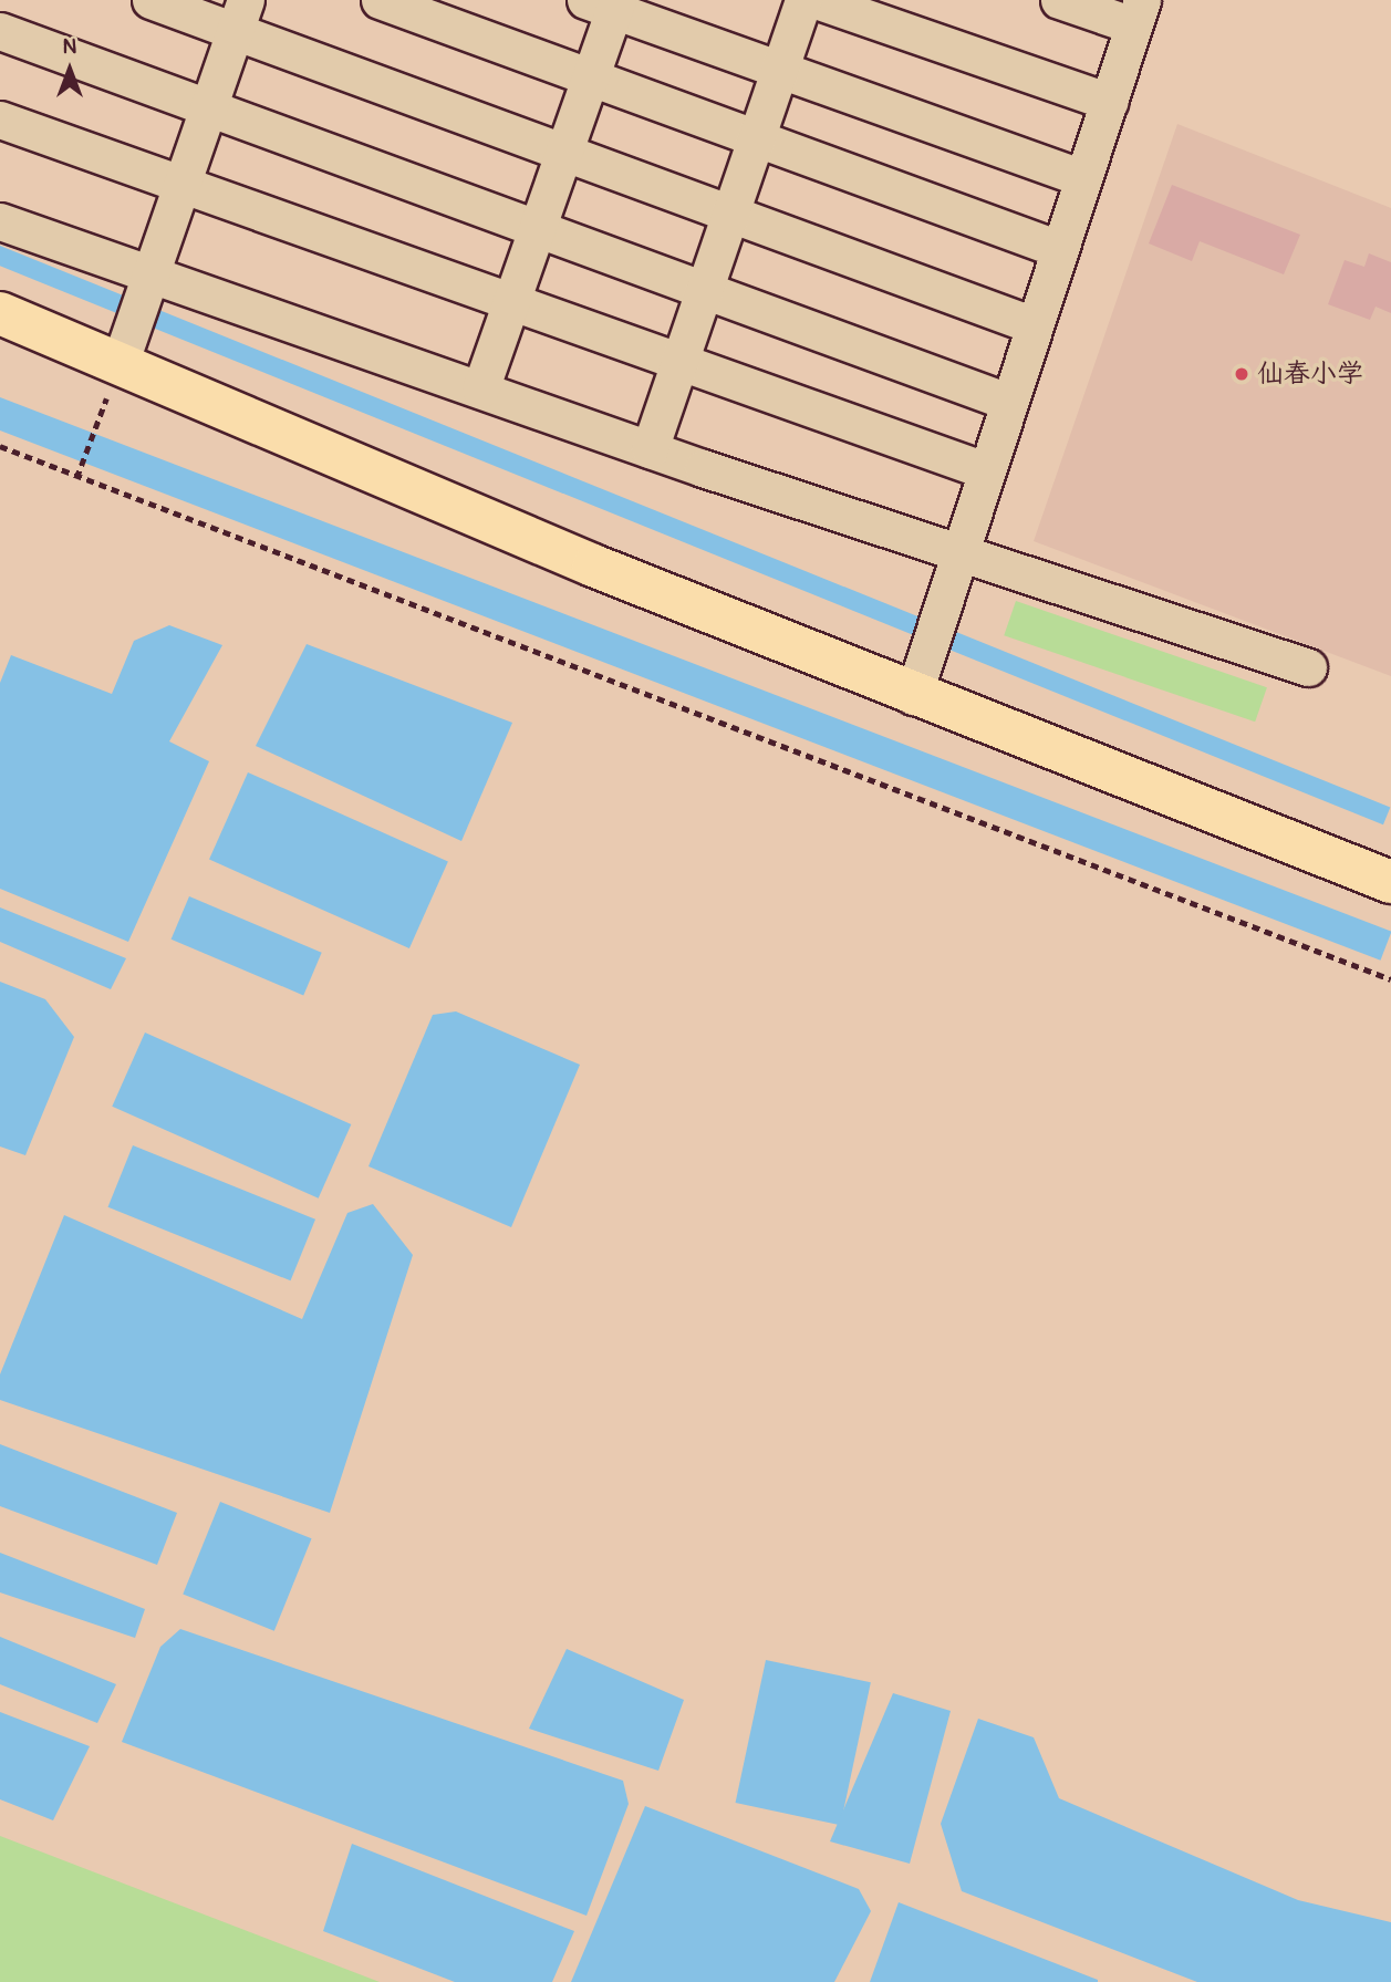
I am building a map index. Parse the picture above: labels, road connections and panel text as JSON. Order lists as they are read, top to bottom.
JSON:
{
  "places": ["仙春小学"],
  "north": "top"
}
